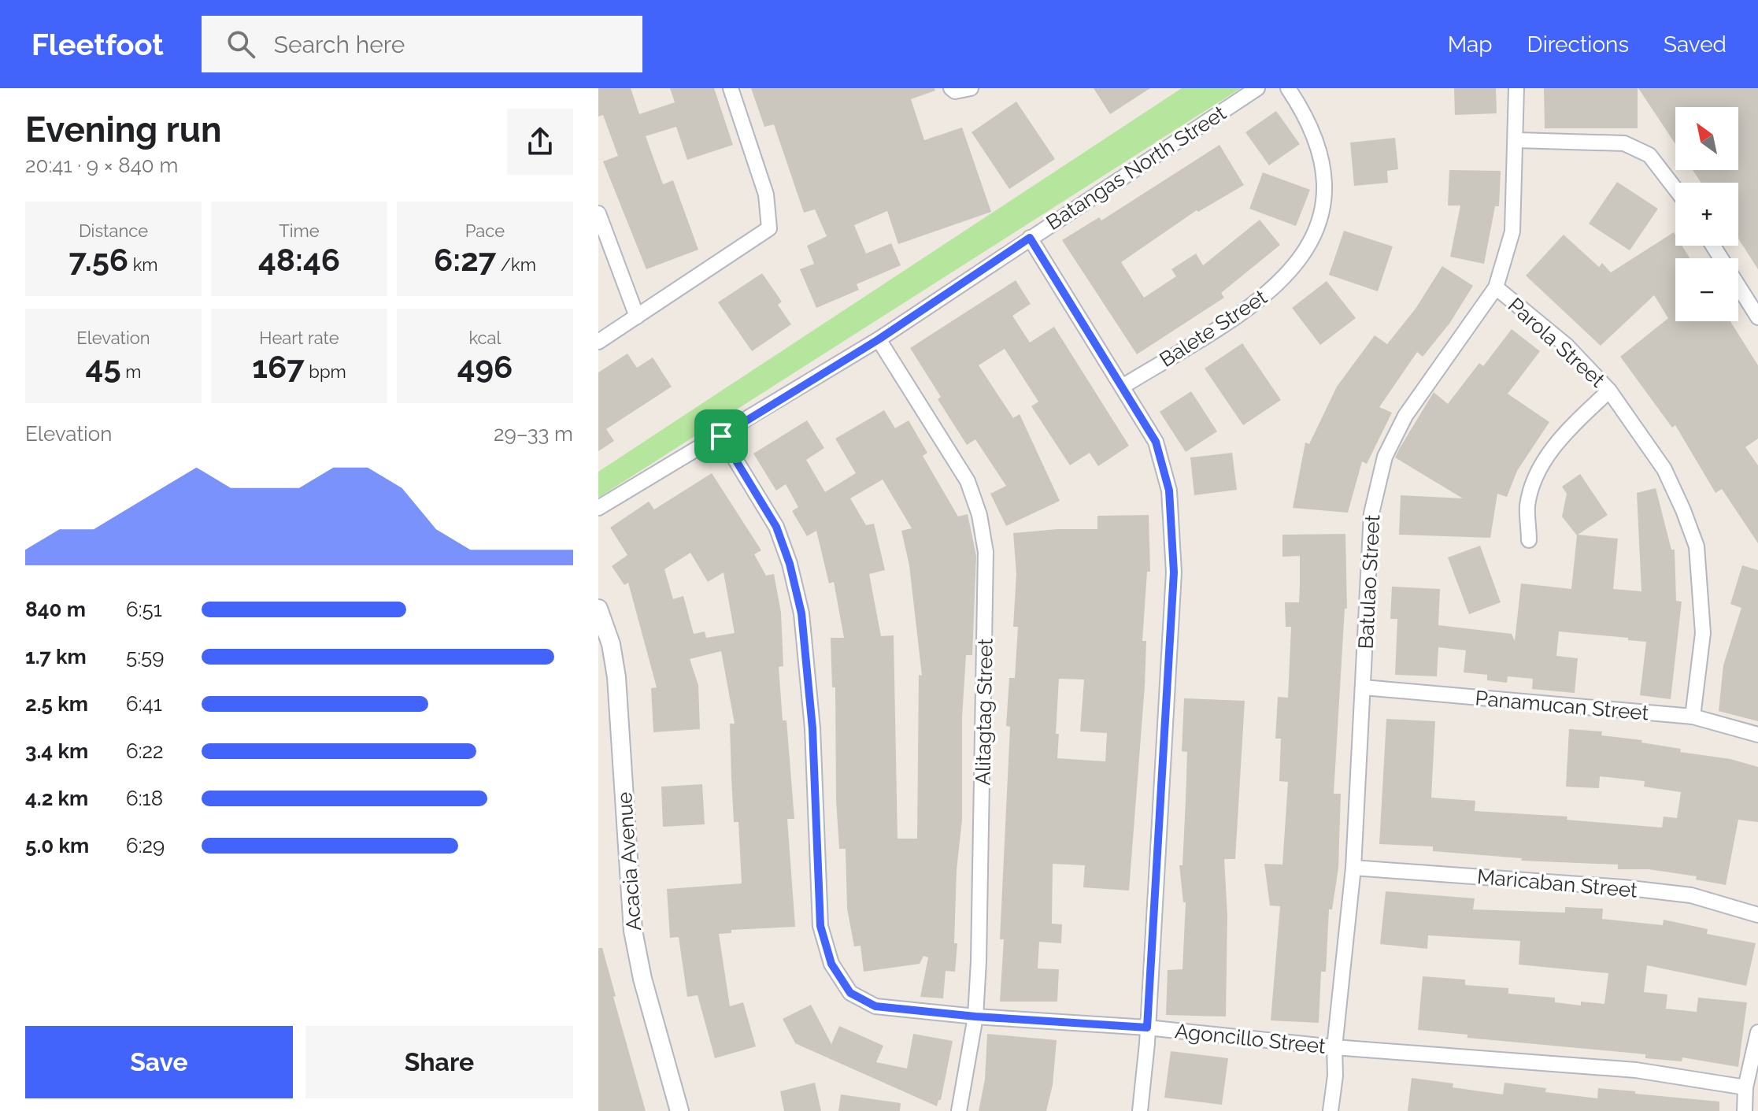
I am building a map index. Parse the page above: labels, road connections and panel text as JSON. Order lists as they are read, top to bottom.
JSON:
{
  "streets": {
    "street": [
      "Batangas North Street",
      "Balete Street",
      "Parola Street",
      "Batulao Street",
      "Panamucan Street",
      "Alitagtag Street",
      "Acacia Avenue",
      "Maricaban Street",
      "Agoncillo Street"
    ]
  },
  "crossings": [
    ["Batangas North Street", "Alitagtag Street"],
    ["Batangas North Street", "Agoncillo Street"],
    ["Parola Street", "Batulao Street"],
    ["Parola Street", "Panamucan Street"],
    ["Batulao Street", "Panamucan Street"],
    ["Batulao Street", "Maricaban Street"],
    ["Batulao Street", "Agoncillo Street"],
    ["Alitagtag Street", "Agoncillo Street"]
  ],
  "north": "top left",
  "page": {
    "header": "Fleetfoot",
    "search": "Search here",
    "nav": ["Map", "Directions", "Saved"],
    "heading": ["Evening run", "20:41 · 9 × 840 m"],
    "map_buttons": ["+", "−"],
    "stats": [
      ["Distance", "7.56 km"],
      ["Time", "48:46"],
      ["Pace", "6:27 /km"],
      ["Elevation", "45 m"],
      ["Heart rate", "167 bpm"],
      ["kcal", "496"]
    ],
    "chart": ["Elevation", "29–33 m"],
    "list": [
      {
        "name": "840 m",
        "note": "6:51"
      },
      {
        "name": "1.7 km",
        "note": "5:59"
      },
      {
        "name": "2.5 km",
        "note": "6:41"
      },
      {
        "name": "3.4 km",
        "note": "6:22"
      },
      {
        "name": "4.2 km",
        "note": "6:18"
      },
      {
        "name": "5.0 km",
        "note": "6:29"
      }
    ],
    "buttons": ["Save", "Share"]
  }
}
